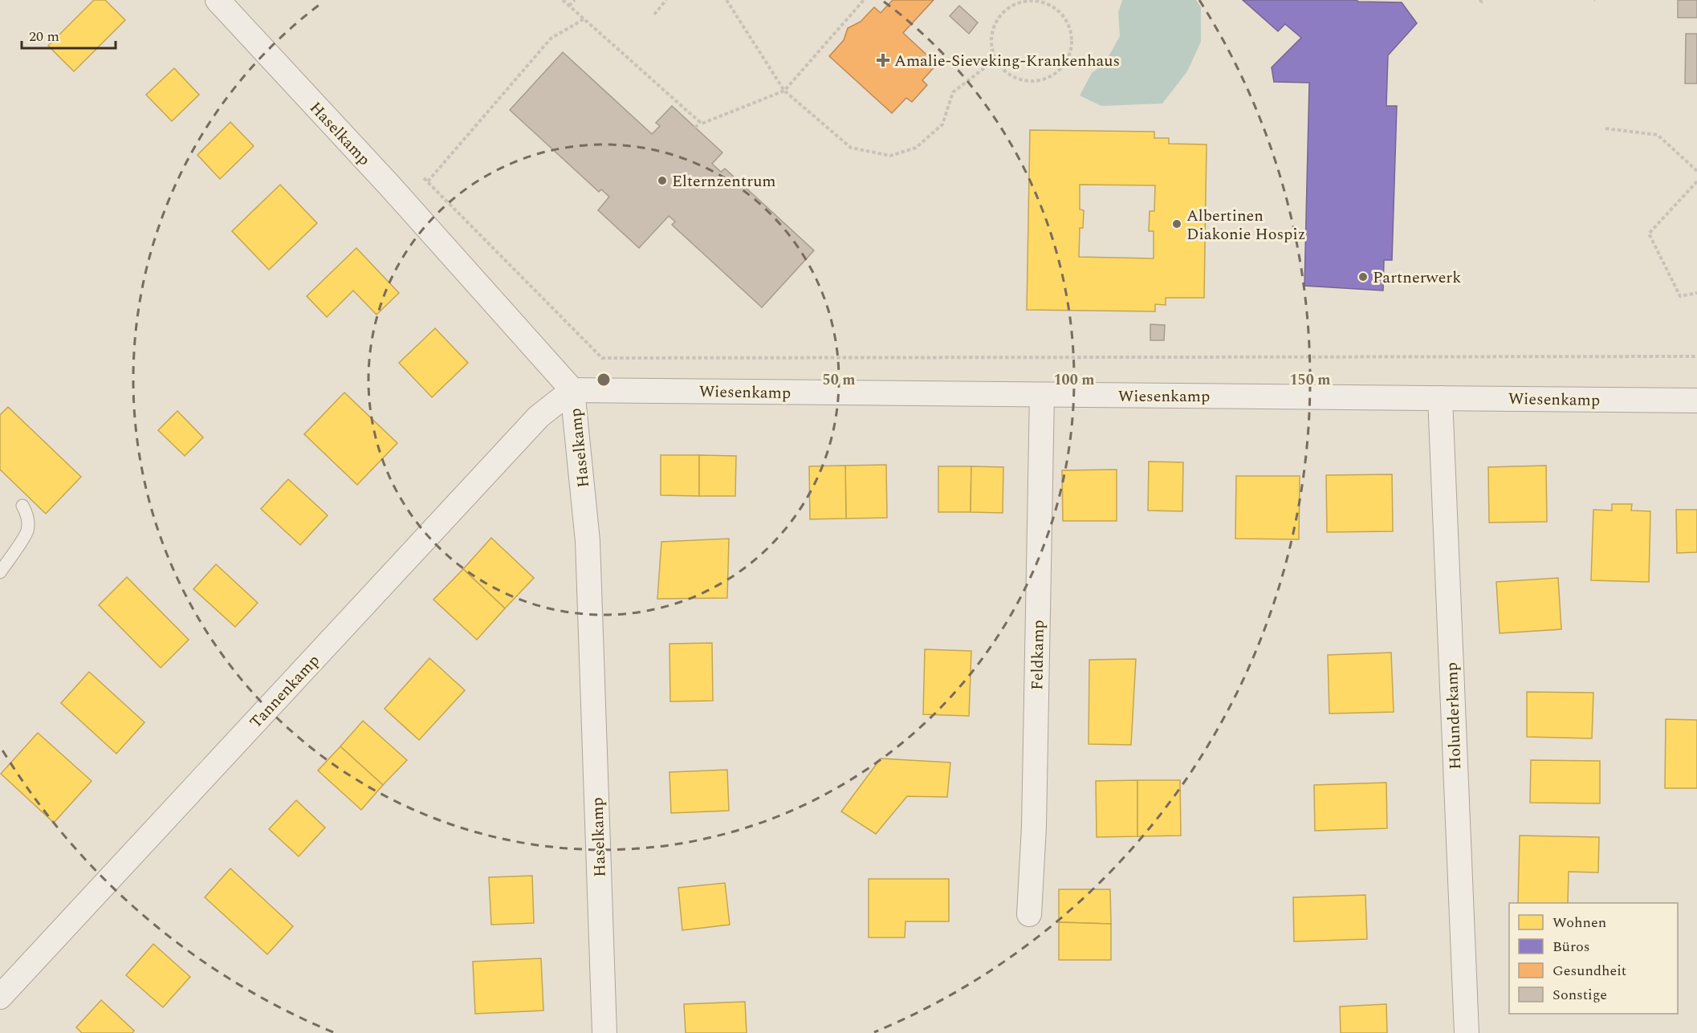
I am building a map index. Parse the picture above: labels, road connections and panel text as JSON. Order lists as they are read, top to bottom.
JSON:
{
  "streets": {
    "street": [
      "Haselkamp",
      "Wiesenkamp",
      "Feldkamp",
      "Tannenkamp",
      "Holunderkamp"
    ]
  },
  "crossings": [
    ["Haselkamp", "Wiesenkamp"],
    ["Haselkamp", "Tannenkamp"],
    ["Wiesenkamp", "Feldkamp"],
    ["Wiesenkamp", "Tannenkamp"],
    ["Wiesenkamp", "Holunderkamp"]
  ],
  "places": {
    "health": ["Amalie-Sieveking-Krankenhaus"],
    "other": ["Elternzentrum", "Albertinen Diakonie Hospiz", "Partnerwerk"]
  },
  "legend": [
    "Wohnen",
    "Büros",
    "Gesundheit",
    "Sonstige"
  ],
  "scale_bar": "20 m",
  "rings": ["50 m", "100 m", "150 m"]
}
